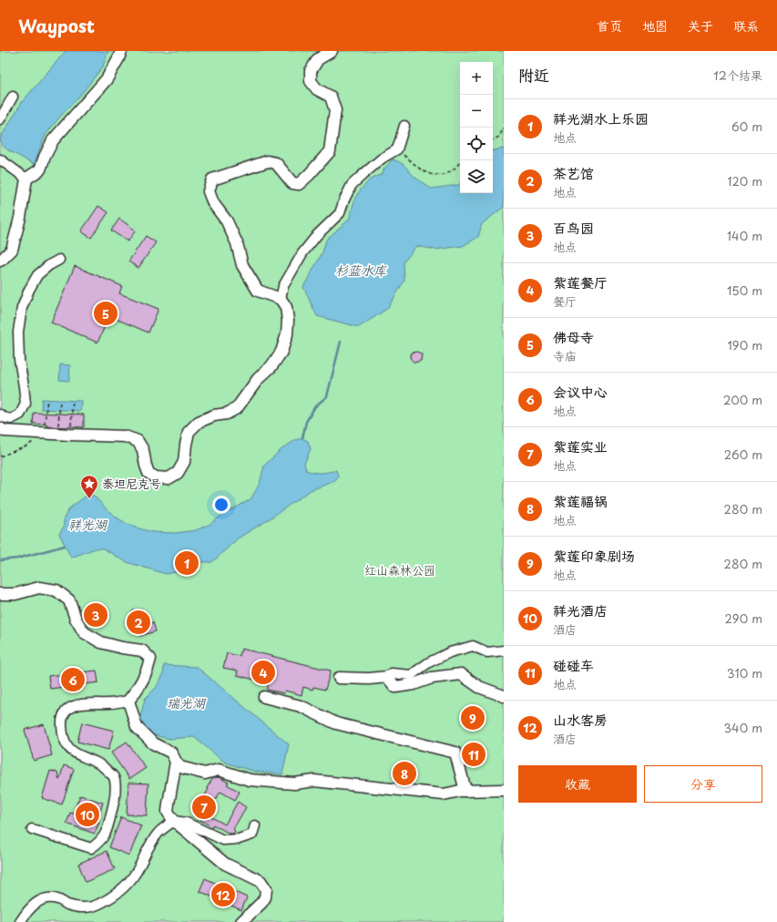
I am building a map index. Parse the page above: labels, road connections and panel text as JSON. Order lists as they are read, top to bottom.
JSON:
{
  "water": ["杉蓝水库", "祥光湖", "瑞光湖"],
  "parks": ["红山森林公园"],
  "places": {
    "place": ["泰坦尼克号"]
  },
  "page": {
    "header": "Waypost",
    "nav": [
      "首页",
      "地图",
      "关于",
      "联系"
    ],
    "heading": ["附近", "12个结果"],
    "map_buttons": ["+", "−"],
    "list": [
      {
        "mark": "1",
        "name": "祥光湖水上乐园",
        "note": "地点",
        "value": "60 m"
      },
      {
        "mark": "2",
        "name": "茶艺馆",
        "note": "地点",
        "value": "120 m"
      },
      {
        "mark": "3",
        "name": "百鸟园",
        "note": "地点",
        "value": "140 m"
      },
      {
        "mark": "4",
        "name": "紫莲餐厅",
        "note": "餐厅",
        "value": "150 m"
      },
      {
        "mark": "5",
        "name": "佛母寺",
        "note": "寺庙",
        "value": "190 m"
      },
      {
        "mark": "6",
        "name": "会议中心",
        "note": "地点",
        "value": "200 m"
      },
      {
        "mark": "7",
        "name": "紫莲实业",
        "note": "地点",
        "value": "260 m"
      },
      {
        "mark": "8",
        "name": "紫莲福锅",
        "note": "地点",
        "value": "280 m"
      },
      {
        "mark": "9",
        "name": "紫莲印象剧场",
        "note": "地点",
        "value": "280 m"
      },
      {
        "mark": "10",
        "name": "祥光酒店",
        "note": "酒店",
        "value": "290 m"
      },
      {
        "mark": "11",
        "name": "碰碰车",
        "note": "地点",
        "value": "310 m"
      },
      {
        "mark": "12",
        "name": "山水客房",
        "note": "酒店",
        "value": "340 m"
      }
    ],
    "pins": [
      "5",
      "1",
      "3",
      "2",
      "4",
      "6",
      "9",
      "11",
      "8",
      "7",
      "10",
      "12"
    ],
    "buttons": ["收藏", "分享"]
  }
}
